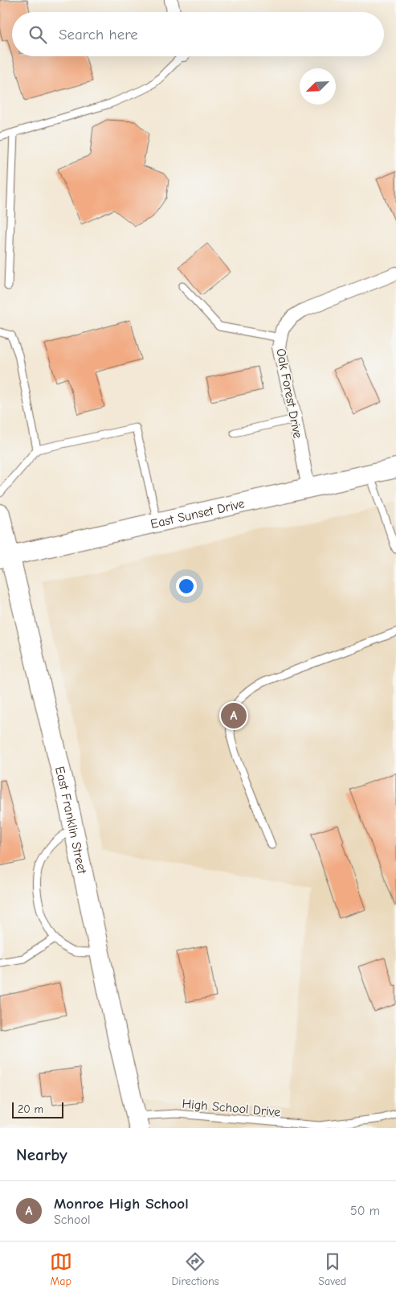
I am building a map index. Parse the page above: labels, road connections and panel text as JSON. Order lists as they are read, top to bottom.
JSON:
{
  "streets": {
    "main road": ["East Sunset Drive", "East Franklin Street"],
    "street": ["Oak Forest Drive"],
    "lane": ["High School Drive"]
  },
  "crossings": [
    ["Oak Forest Drive", "East Sunset Drive"],
    ["East Sunset Drive", "East Franklin Street"],
    ["East Franklin Street", "High School Drive"]
  ],
  "scale_bar": "20 m",
  "north": "bottom left",
  "page": {
    "search": "Search here",
    "pins": "A",
    "scale": "20 m",
    "heading": "Nearby",
    "list": [
      {
        "mark": "A",
        "name": "Monroe High School",
        "note": "School",
        "value": "50 m"
      }
    ],
    "nav": ["Map", "Directions", "Saved"]
  }
}
